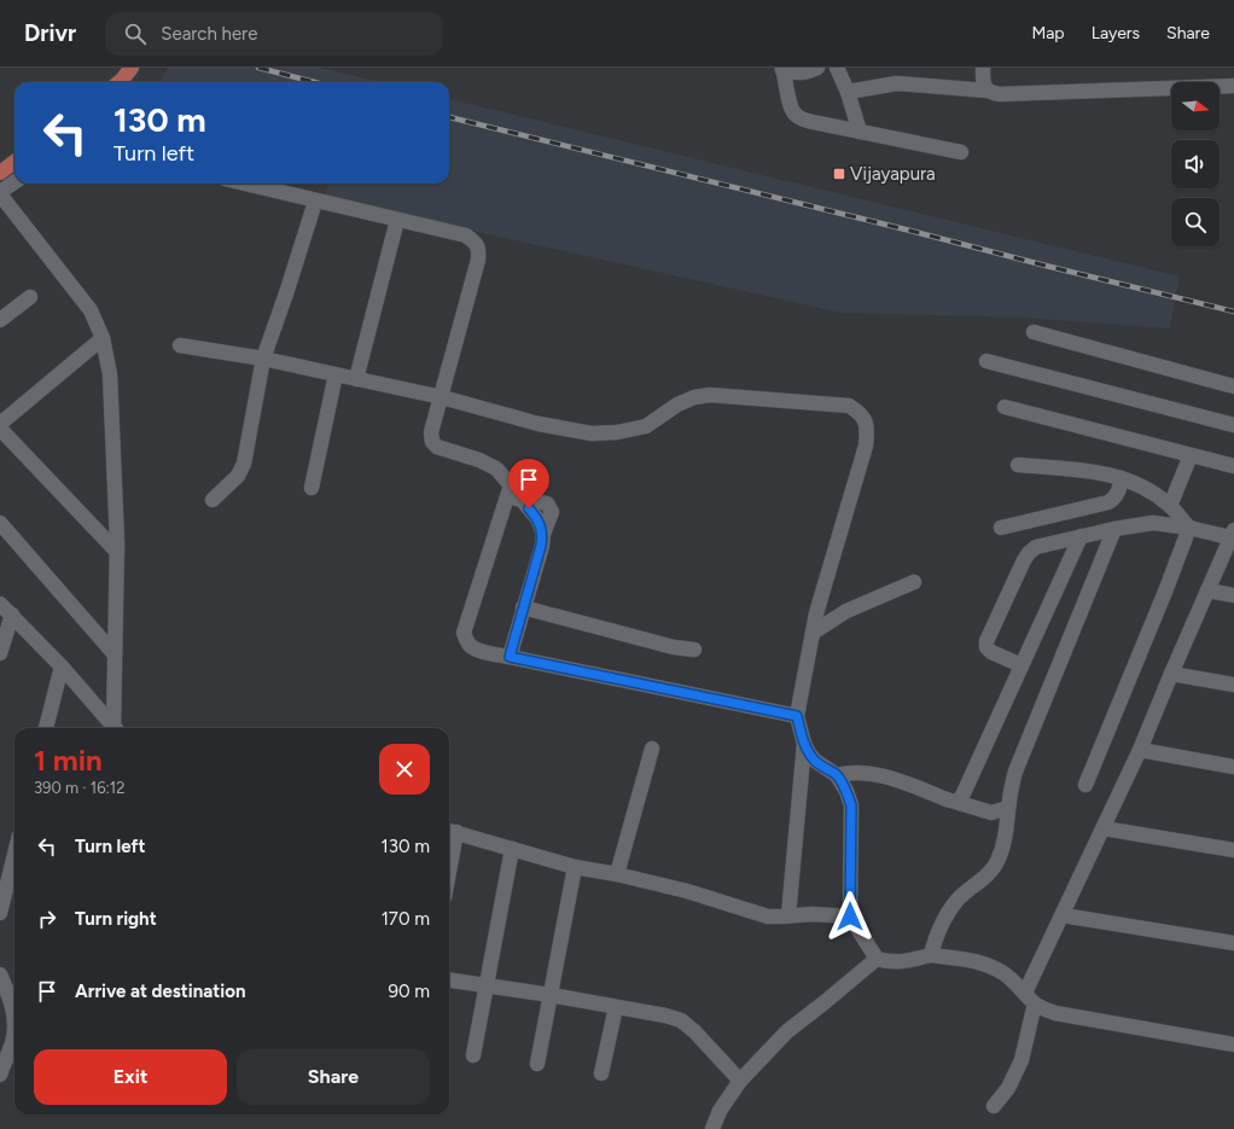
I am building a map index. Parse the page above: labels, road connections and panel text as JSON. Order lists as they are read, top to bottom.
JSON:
{
  "places": {
    "transit": ["Vijayapura"]
  },
  "north": "right",
  "page": {
    "header": "Drivr",
    "search": "Search here",
    "nav": ["Map", "Layers", "Share"],
    "turn": ["130 m", "Turn left"],
    "heading": ["1 min", "390 m · 16:12"],
    "list": [
      {
        "name": "Turn left",
        "value": "130 m"
      },
      {
        "name": "Turn right",
        "value": "170 m"
      },
      {
        "name": "Arrive at destination",
        "value": "90 m"
      }
    ],
    "buttons": ["Exit", "Share"]
  }
}
